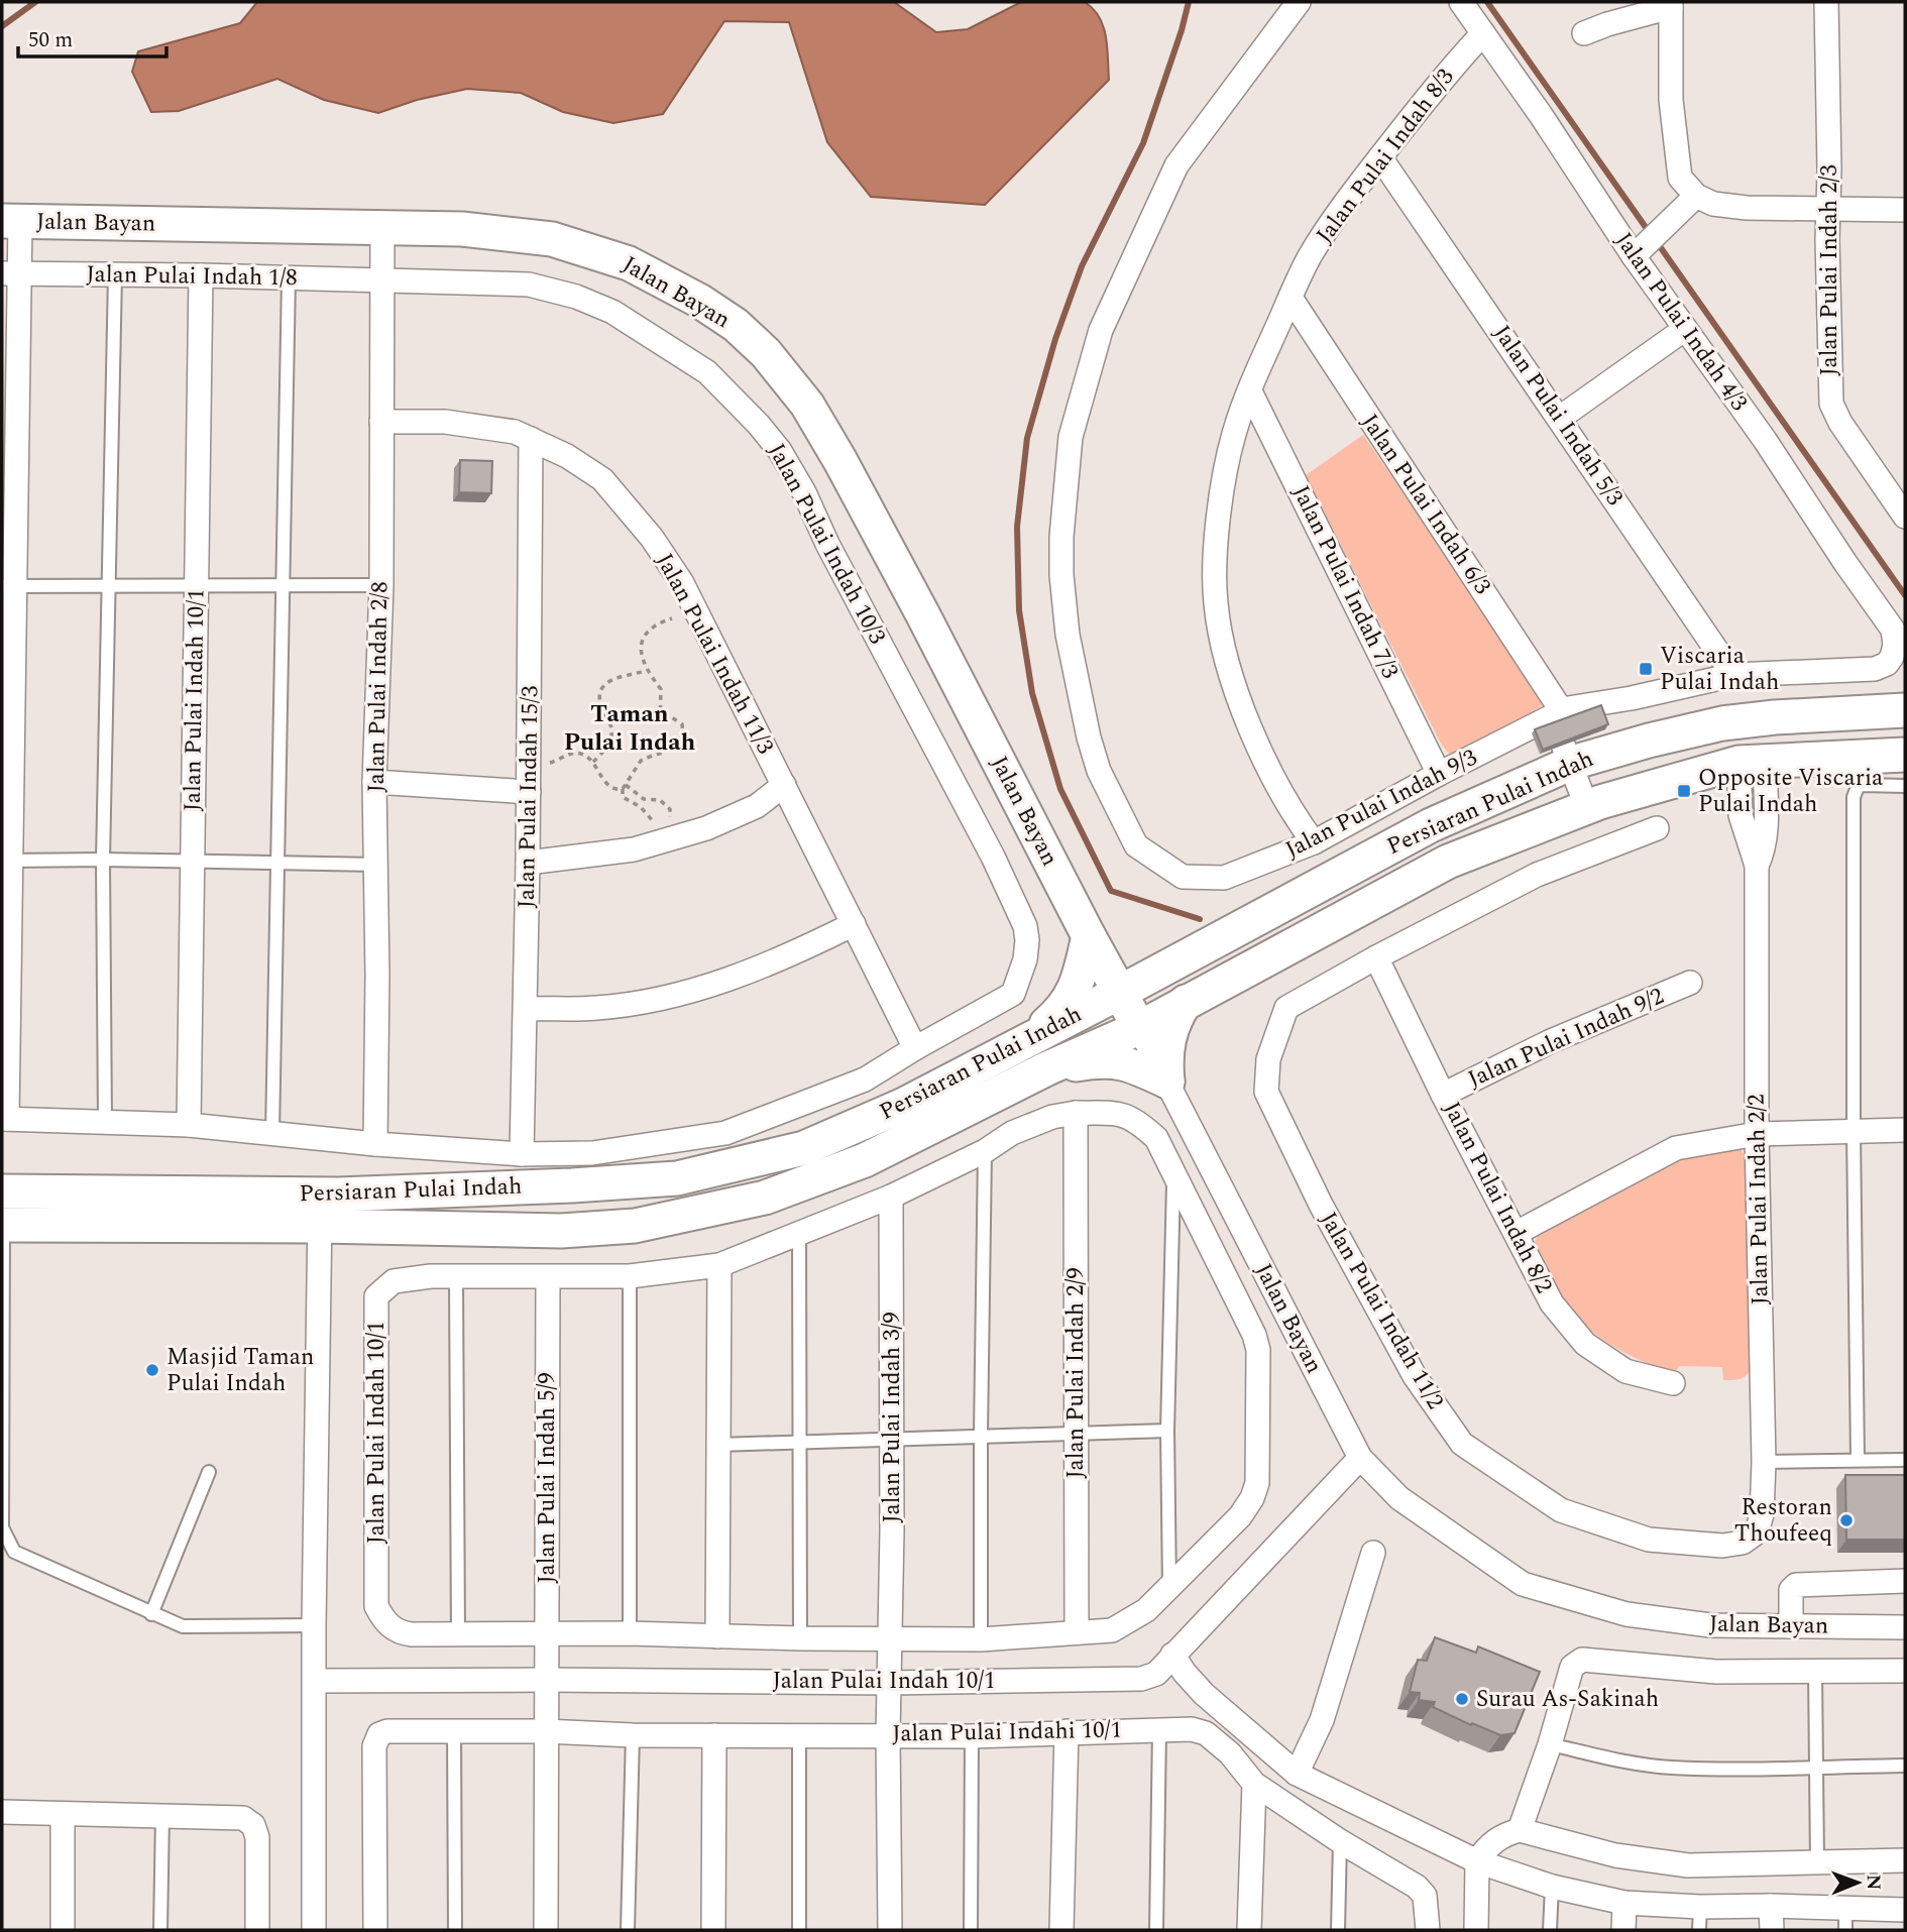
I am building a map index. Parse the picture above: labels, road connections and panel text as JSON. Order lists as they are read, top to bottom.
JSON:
{
  "streets": {
    "main road": ["Jalan Bayan", "Persiaran Pulai Indah"],
    "street": [
      "Jalan Pulai Indah 8/3",
      "Jalan Pulai Indah 2/3",
      "Jalan Pulai Indah 1/8",
      "Jalan Pulai Indah 4/3",
      "Jalan Pulai Indah 5/3",
      "Jalan Pulai Indah 6/3",
      "Jalan Pulai Indah 10/3",
      "Jalan Pulai Indah 7/3",
      "Jalan Pulai Indah 11/3",
      "Jalan Pulai Indah 2/8",
      "Jalan Pulai Indah 10/1",
      "Jalan Pulai Indah 15/3",
      "Jalan Pulai Indah 9/3",
      "Jalan Pulai Indah 9/2",
      "Jalan Pulai Indah 8/2",
      "Jalan Pulai Indah 2/2",
      "Jalan Pulai Indah 11/2",
      "Jalan Pulai Indah 2/9",
      "Jalan Pulai Indah 3/9",
      "Jalan Pulai Indah 5/9",
      "Jalan Pulai Indahi 10/1"
    ]
  },
  "crossings": [
    ["Jalan Pulai Indah 8/3", "Jalan Pulai Indah 4/3"],
    ["Jalan Pulai Indah 8/3", "Jalan Pulai Indah 5/3"],
    ["Jalan Pulai Indah 8/3", "Jalan Pulai Indah 6/3"],
    ["Jalan Pulai Indah 8/3", "Jalan Pulai Indah 7/3"],
    ["Jalan Pulai Indah 8/3", "Jalan Pulai Indah 9/3"],
    ["Jalan Bayan", "Jalan Pulai Indah 2/8"],
    ["Jalan Bayan", "Jalan Pulai Indah 10/1"],
    ["Jalan Bayan", "Persiaran Pulai Indah"],
    ["Jalan Pulai Indah 1/8", "Jalan Pulai Indah 10/3"],
    ["Jalan Pulai Indah 1/8", "Jalan Pulai Indah 2/8"],
    ["Jalan Pulai Indah 1/8", "Jalan Pulai Indah 10/1"],
    ["Jalan Pulai Indah 4/3", "Jalan Pulai Indah 9/3"],
    ["Jalan Pulai Indah 5/3", "Jalan Pulai Indah 9/3"],
    ["Jalan Pulai Indah 6/3", "Persiaran Pulai Indah"],
    ["Jalan Pulai Indah 6/3", "Jalan Pulai Indah 9/3"],
    ["Jalan Pulai Indah 10/3", "Jalan Pulai Indah 11/3"],
    ["Jalan Pulai Indah 10/3", "Jalan Pulai Indah 2/8"],
    ["Jalan Pulai Indah 7/3", "Jalan Pulai Indah 9/3"],
    ["Jalan Pulai Indah 11/3", "Jalan Pulai Indah 2/8"],
    ["Jalan Pulai Indah 11/3", "Jalan Pulai Indah 15/3"],
    ["Jalan Pulai Indah 10/1", "Jalan Pulai Indah 2/9"],
    ["Jalan Pulai Indah 10/1", "Jalan Pulai Indah 3/9"],
    ["Jalan Pulai Indah 10/1", "Jalan Pulai Indah 5/9"],
    ["Persiaran Pulai Indah", "Jalan Pulai Indah 9/3"],
    ["Persiaran Pulai Indah", "Jalan Pulai Indah 2/2"],
    ["Jalan Pulai Indah 9/2", "Jalan Pulai Indah 8/2"],
    ["Jalan Pulai Indah 8/2", "Jalan Pulai Indah 11/2"],
    ["Jalan Pulai Indah 2/2", "Jalan Pulai Indah 11/2"],
    ["Jalan Pulai Indah 3/9", "Jalan Pulai Indahi 10/1"],
    ["Jalan Pulai Indah 5/9", "Jalan Pulai Indahi 10/1"]
  ],
  "districts": ["Taman Pulai Indah"],
  "places": {
    "transit": ["Viscaria Pulai Indah", "Opposite Viscaria Pulai Indah"],
    "other": ["Masjid Taman Pulai Indah", "Restoran Thoufeeq", "Surau As-Sakinah"]
  },
  "scale_bar": "50 m",
  "north": "right"
}
